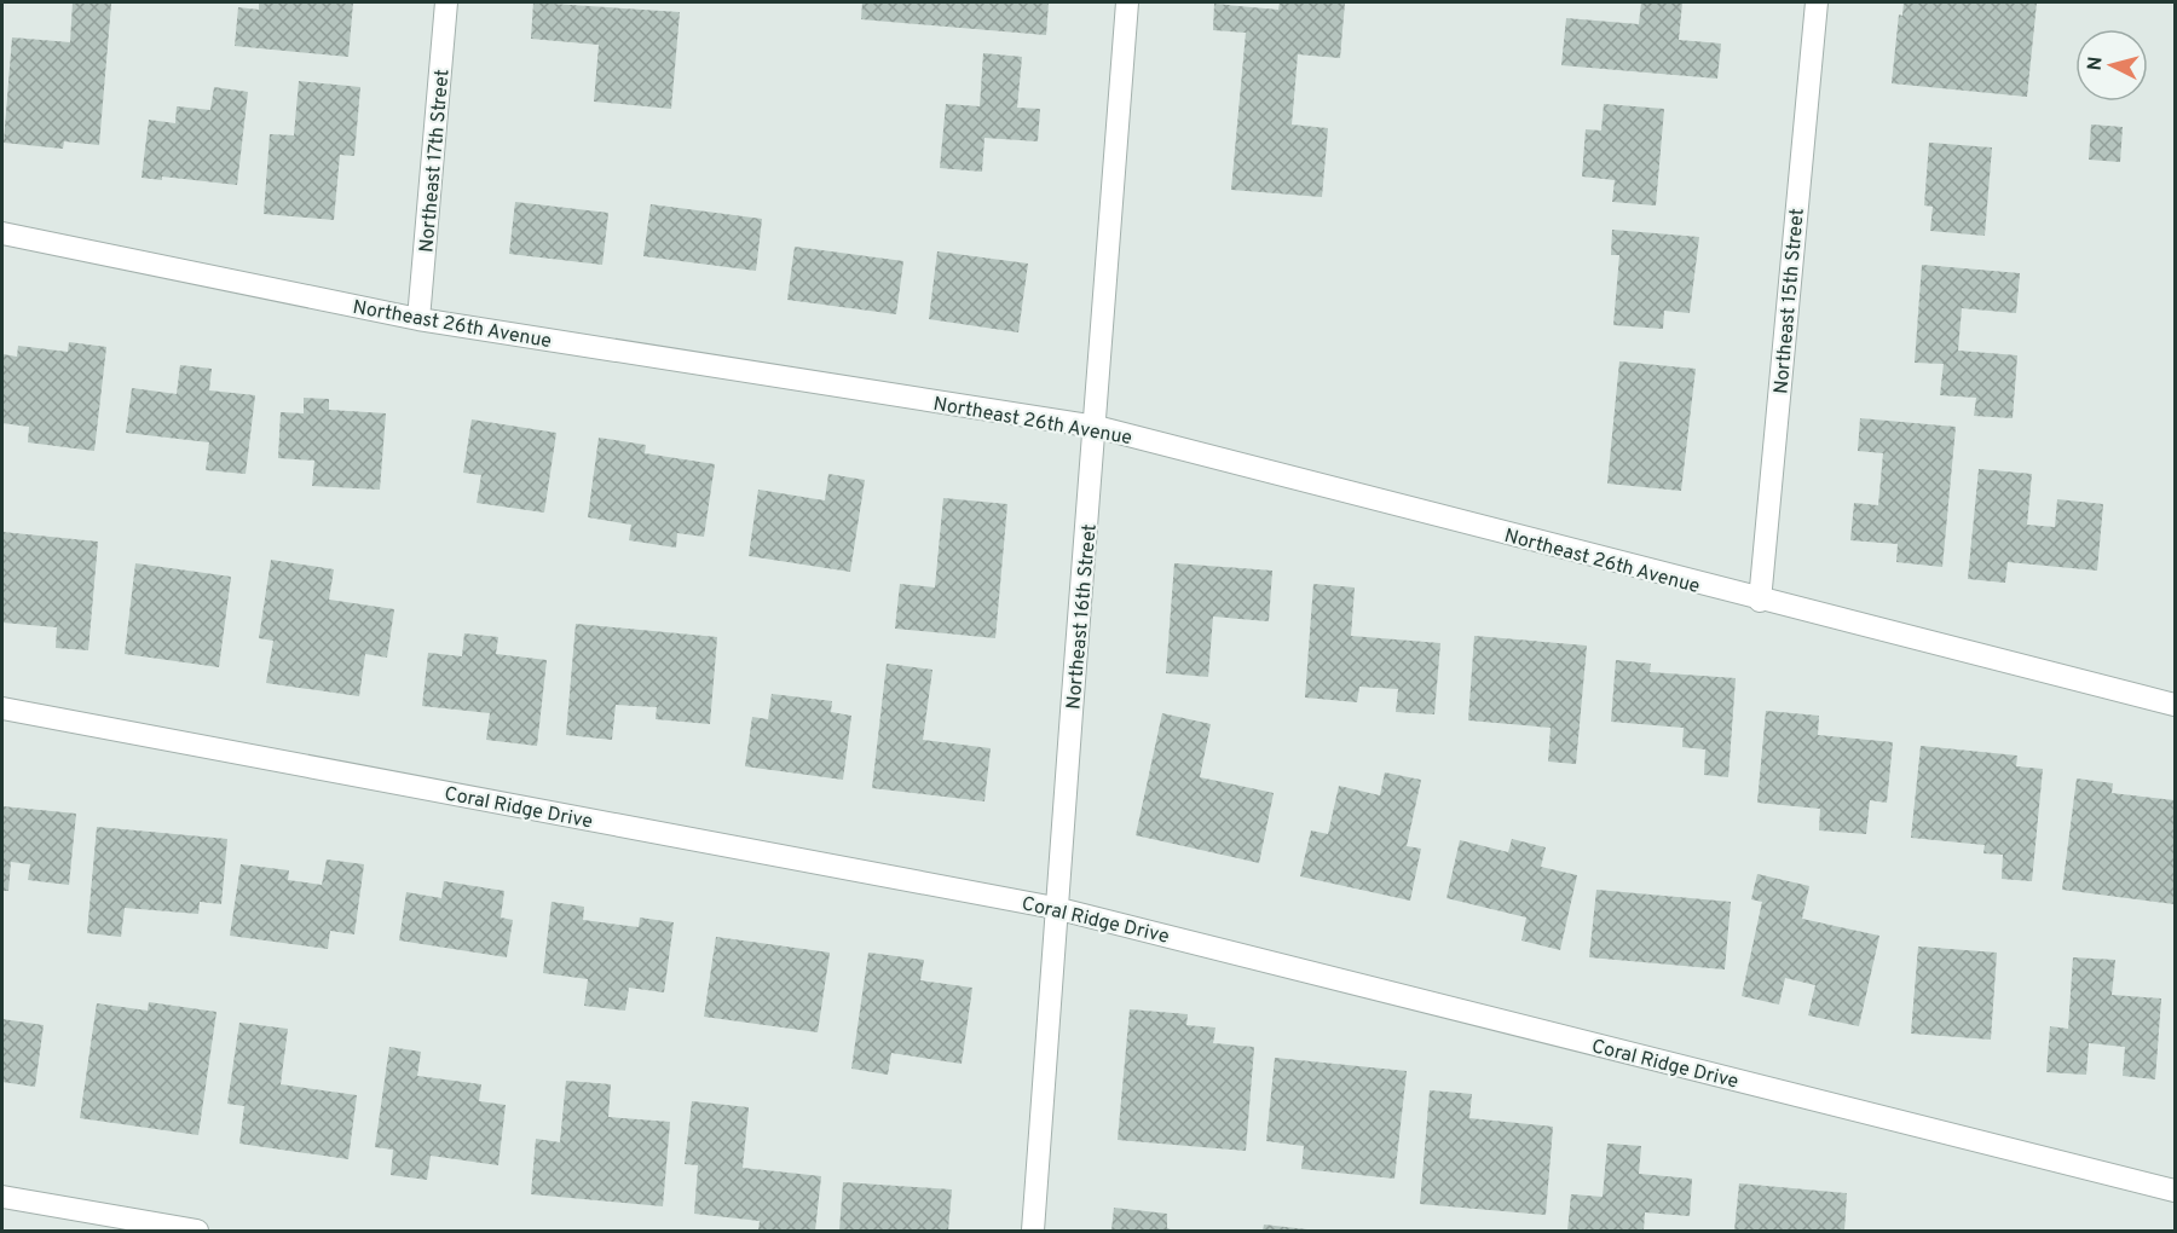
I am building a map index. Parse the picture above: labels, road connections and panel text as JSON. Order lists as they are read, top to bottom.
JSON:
{
  "streets": {
    "street": [
      "Northeast 17th Street",
      "Northeast 15th Street",
      "Northeast 26th Avenue",
      "Northeast 16th Street",
      "Coral Ridge Drive"
    ]
  },
  "crossings": [
    ["Northeast 17th Street", "Northeast 26th Avenue"],
    ["Northeast 15th Street", "Northeast 26th Avenue"],
    ["Northeast 26th Avenue", "Northeast 16th Street"],
    ["Northeast 16th Street", "Coral Ridge Drive"]
  ],
  "north": "left"
}
